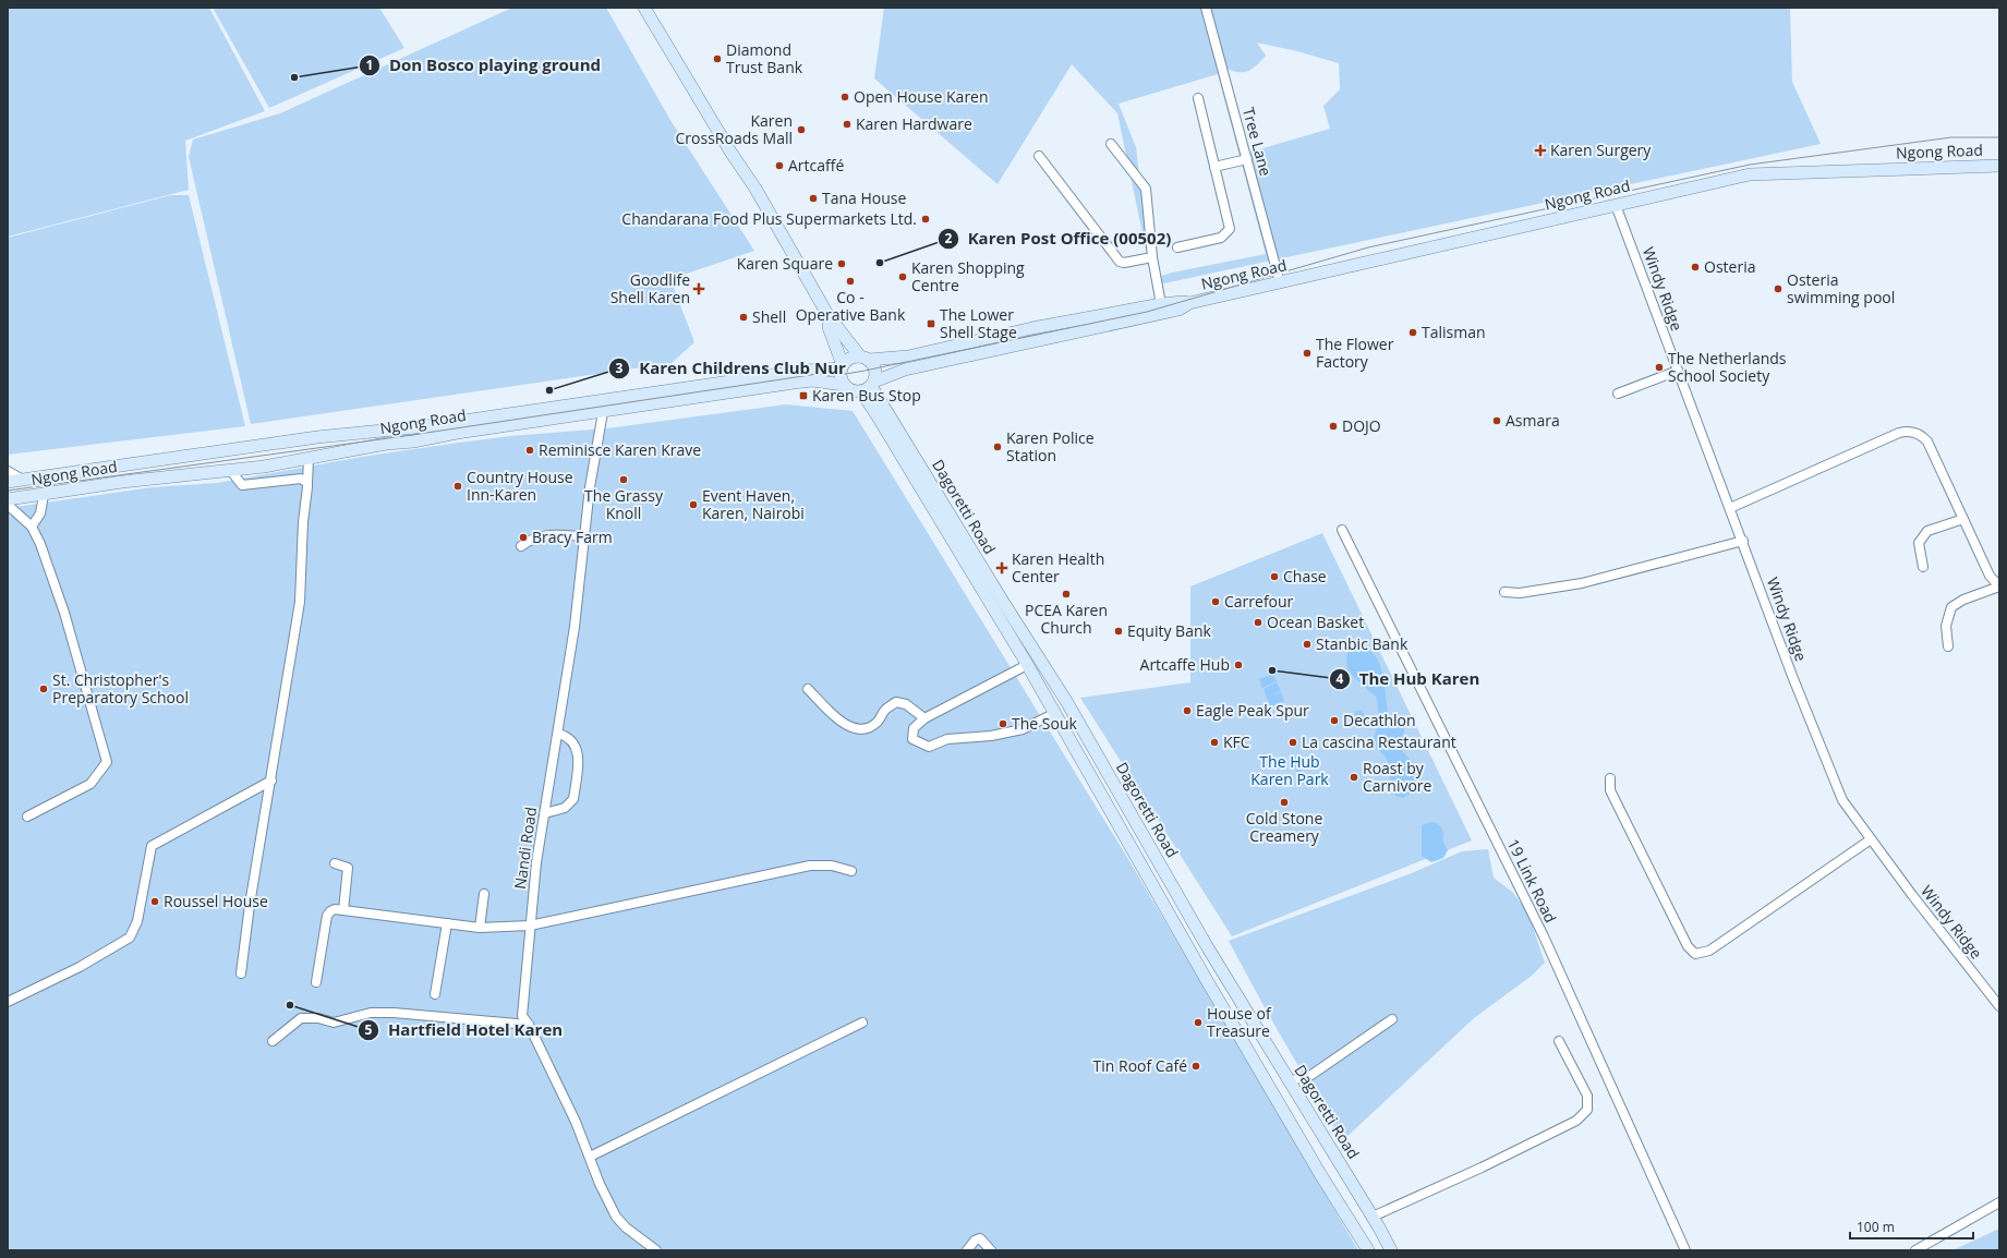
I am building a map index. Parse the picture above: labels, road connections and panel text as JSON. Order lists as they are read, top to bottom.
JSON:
{
  "streets": {
    "main road": ["Ngong Road", "Dagoretti Road"],
    "street": [
      "Tree Lane",
      "Windy Ridge",
      "Nandi Road",
      "19 Link Road"
    ]
  },
  "crossings": [
    ["Tree Lane", "Ngong Road"],
    ["Ngong Road", "Windy Ridge"],
    ["Ngong Road", "Dagoretti Road"],
    ["Ngong Road", "Nandi Road"]
  ],
  "parks": ["The Hub Karen Park"],
  "places": {
    "other": [
      "Diamond Trust Bank",
      "Don Bosco playing ground",
      "Open House Karen",
      "Karen Hardware",
      "Karen CrossRoads Mall",
      "Artcaffé",
      "Tana House",
      "Chandarana Food Plus Supermarkets Ltd.",
      "Karen Post Office (00502)",
      "Karen Square",
      "Osteria",
      "Karen Shopping Centre",
      "Co - Operative Bank",
      "Osteria swimming pool",
      "Shell",
      "Talisman",
      "The Flower Factory",
      "The Netherlands School Society",
      "Karen Childrens Club Nur",
      "Asmara",
      "DOJO",
      "Karen Police Station",
      "Reminisce Karen Krave",
      "The Grassy Knoll",
      "Country House Inn-Karen",
      "Event Haven, Karen, Nairobi",
      "Bracy Farm",
      "Chase",
      "PCEA Karen Church",
      "Carrefour",
      "Ocean Basket",
      "Equity Bank",
      "Stanbic Bank",
      "Artcaffe Hub",
      "The Hub Karen",
      "St. Christopher's Preparatory School",
      "Eagle Peak Spur",
      "Decathlon",
      "The Souk",
      "KFC",
      "La cascina Restaurant",
      "Roast by Carnivore",
      "Cold Stone Creamery",
      "Roussel House",
      "Hartfield Hotel Karen",
      "House of Treasure",
      "Tin Roof Café"
    ],
    "health": ["Karen Surgery", "Goodlife Shell Karen", "Karen Health Center"],
    "transit": ["The Lower Shell Stage", "Karen Bus Stop"]
  },
  "scale_bar": "100 m"
}
